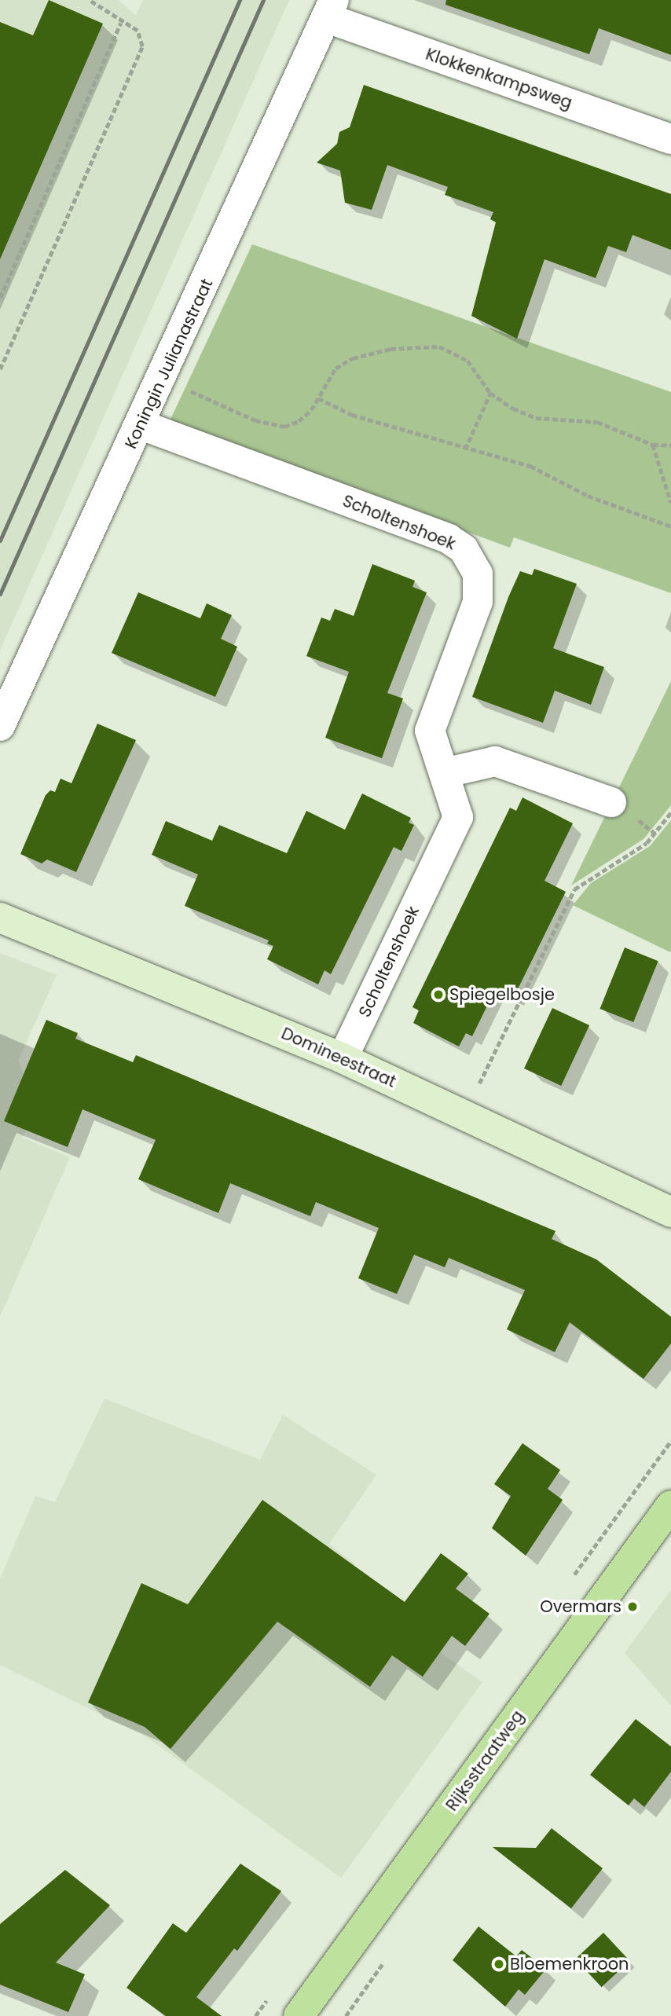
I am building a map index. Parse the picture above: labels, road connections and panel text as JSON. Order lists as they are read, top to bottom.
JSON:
{
  "streets": {
    "main road": ["Domineestraat", "Rijksstraatweg"],
    "street": ["Klokkenkampsweg", "Koningin Julianastraat", "Scholtenshoek"]
  },
  "crossings": [
    ["Klokkenkampsweg", "Koningin Julianastraat"],
    ["Koningin Julianastraat", "Scholtenshoek"],
    ["Scholtenshoek", "Domineestraat"]
  ],
  "places": ["Spiegelbosje", "Overmars", "Bloemenkroon"]
}
